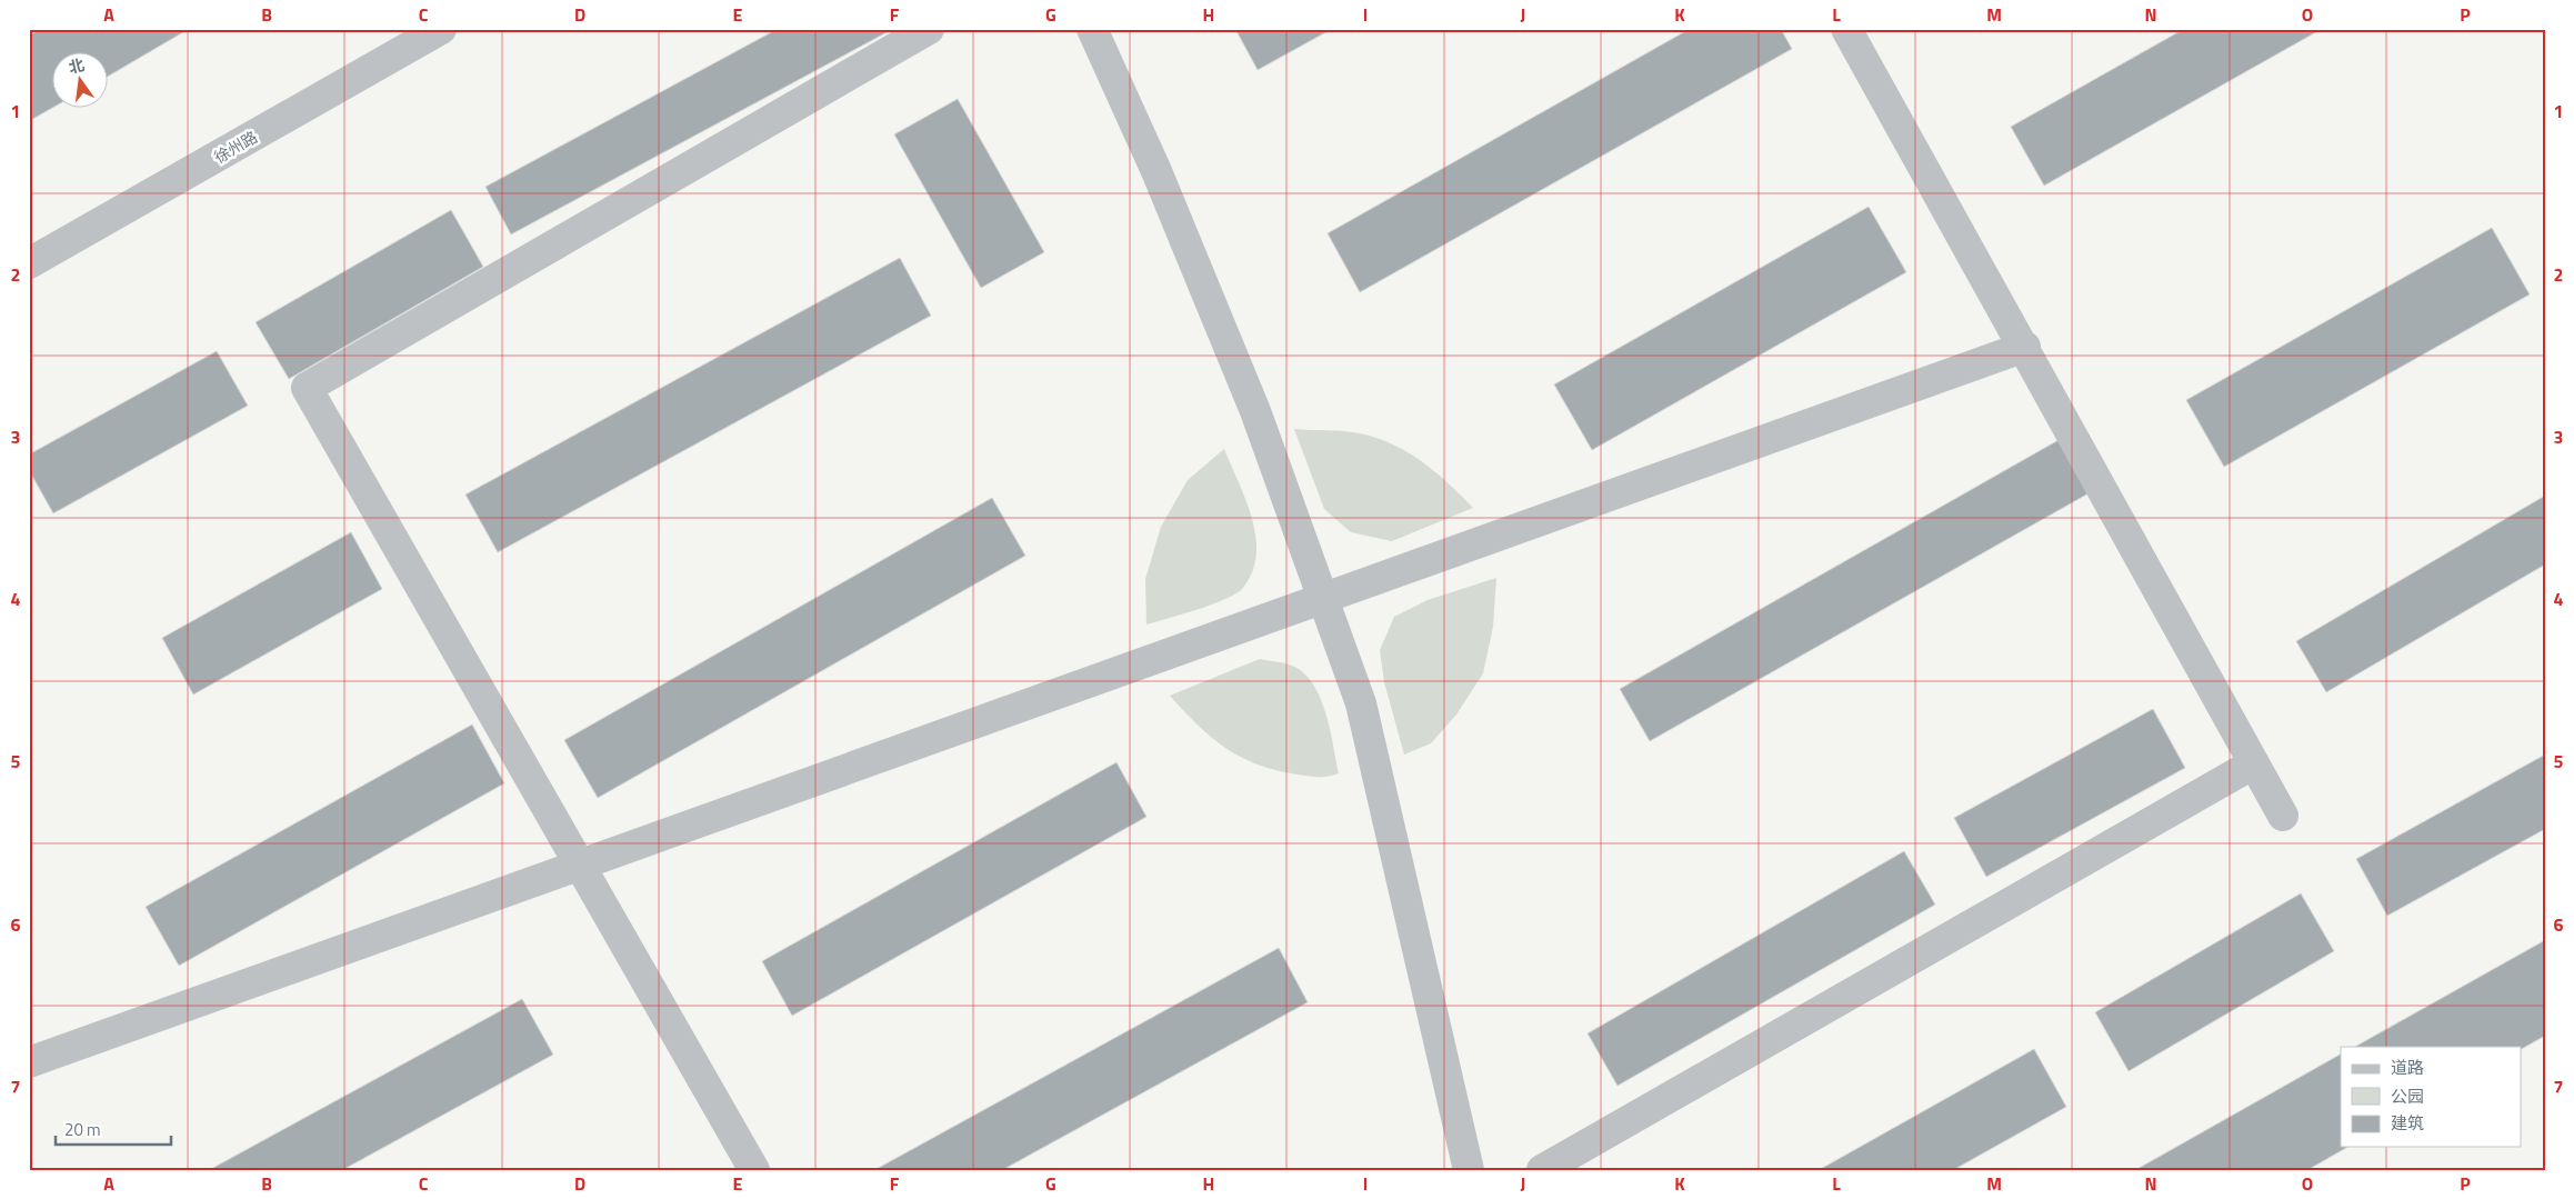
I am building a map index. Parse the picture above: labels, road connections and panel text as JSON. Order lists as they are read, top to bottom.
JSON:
{
  "streets": {
    "street": ["徐州路"]
  },
  "legend": ["道路", "公园", "建筑"],
  "scale_bar": "20 m",
  "north": "top",
  "grid": {
    "columns": [
      "A",
      "B",
      "C",
      "D",
      "E",
      "F",
      "G",
      "H",
      "I",
      "J",
      "K",
      "L",
      "M",
      "N",
      "O",
      "P"
    ],
    "rows": [
      "1",
      "2",
      "3",
      "4",
      "5",
      "6",
      "7"
    ]
  }
}
